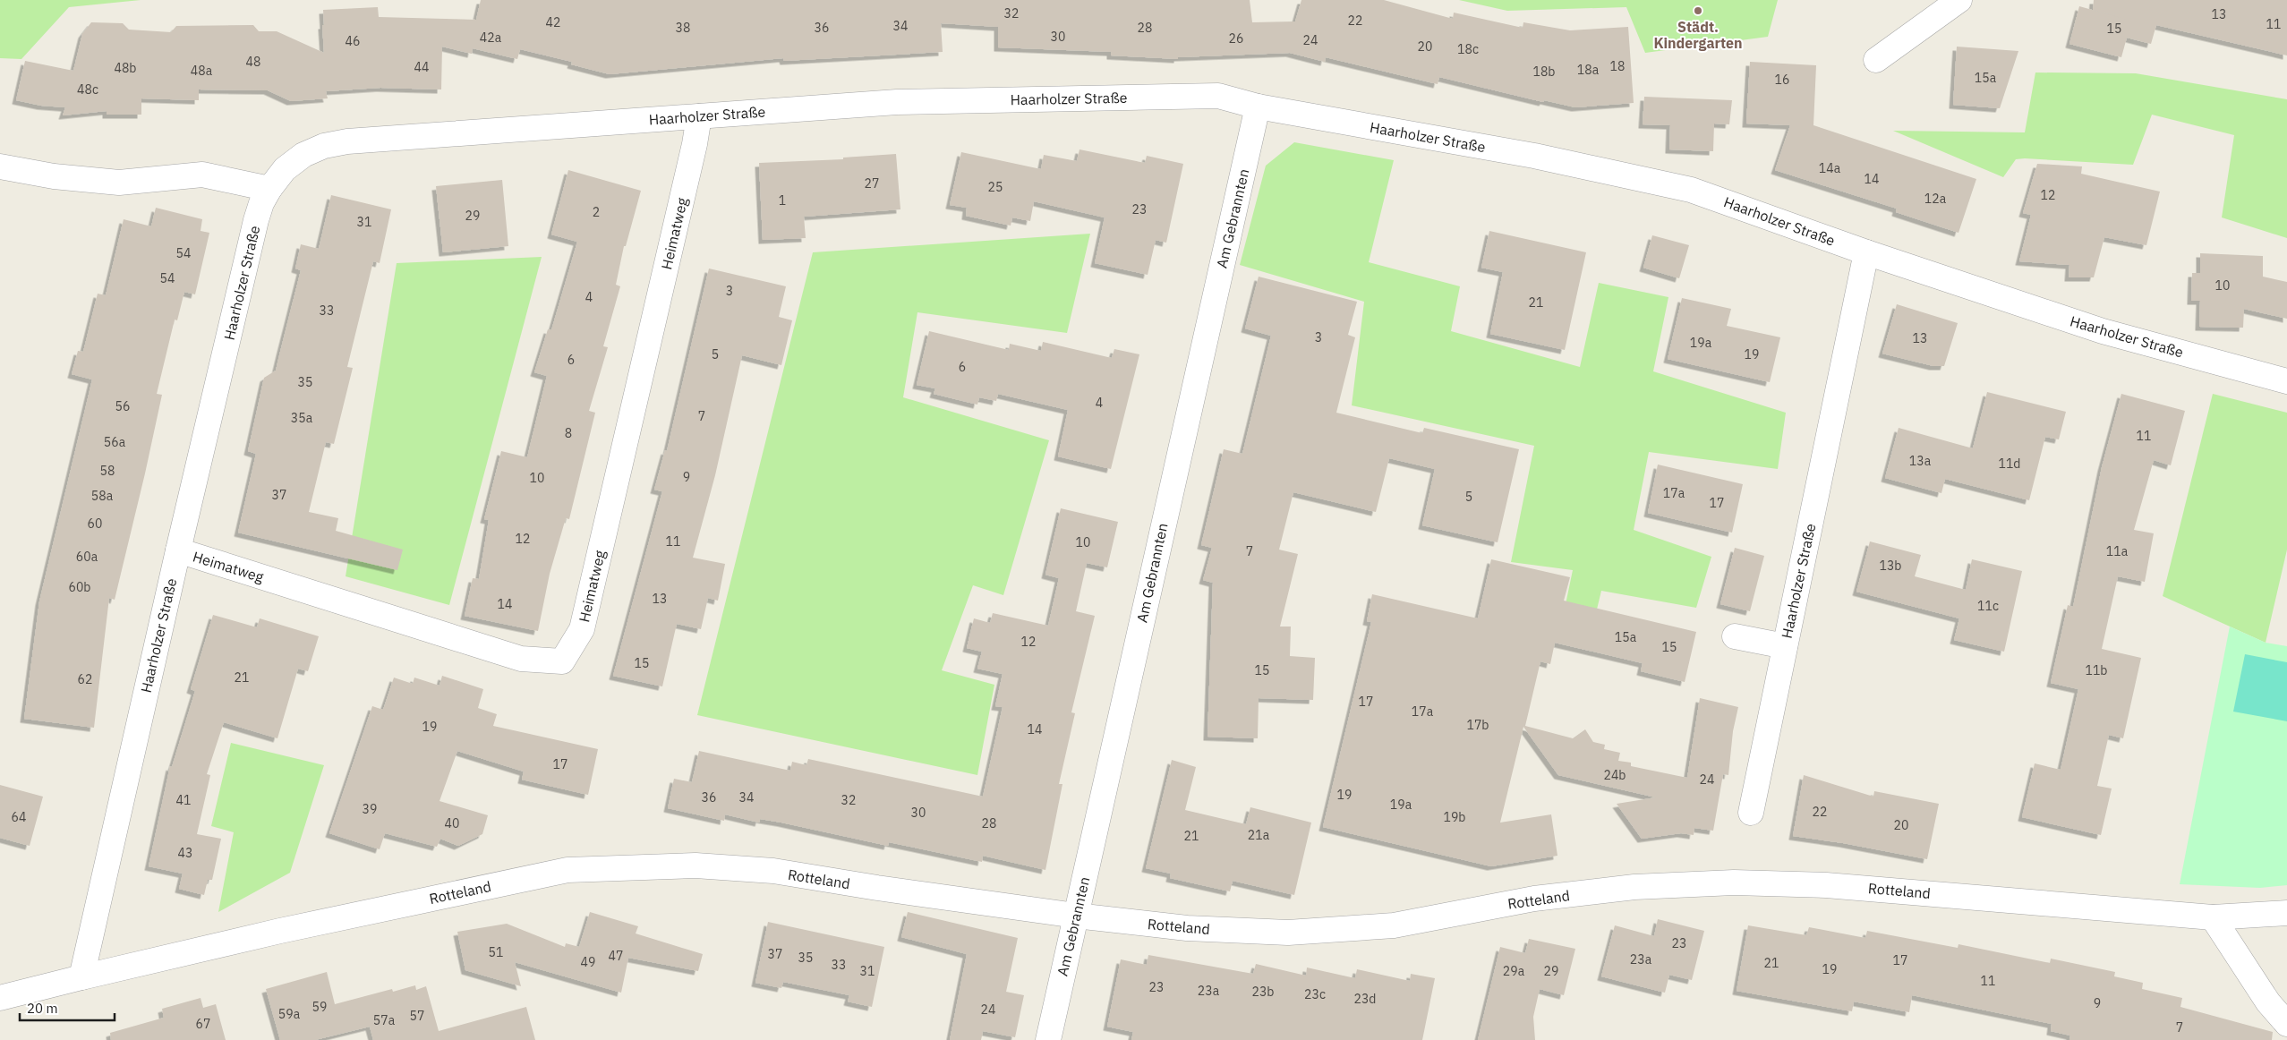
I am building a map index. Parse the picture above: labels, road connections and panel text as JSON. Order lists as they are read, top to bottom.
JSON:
{
  "streets": {
    "street": [
      "Haarholzer Straße",
      "Am Gebrannten",
      "Heimatweg",
      "Rotteland"
    ]
  },
  "crossings": [
    ["Haarholzer Straße", "Am Gebrannten"],
    ["Haarholzer Straße", "Heimatweg"],
    ["Haarholzer Straße", "Rotteland"],
    ["Am Gebrannten", "Rotteland"]
  ],
  "places": ["Städt. Kindergarten"],
  "house_numbers": [
    "32",
    "13",
    "22",
    "42",
    "11",
    "34",
    "38",
    "36",
    "28",
    "15",
    "30",
    "42a",
    "26",
    "24",
    "46",
    "20",
    "18c",
    "48",
    "18",
    "44",
    "48b",
    "18a",
    "48a",
    "18b",
    "15a",
    "16",
    "48c",
    "14a",
    "14",
    "27",
    "25",
    "12",
    "12a",
    "1",
    "23",
    "2",
    "29",
    "31",
    "54",
    "54",
    "10",
    "3",
    "4",
    "21",
    "33",
    "3",
    "13",
    "19a",
    "5",
    "19",
    "6",
    "6",
    "35",
    "4",
    "56",
    "7",
    "35a",
    "8",
    "11",
    "56a",
    "13a",
    "11d",
    "58",
    "9",
    "10",
    "17a",
    "37",
    "58a",
    "5",
    "17",
    "60",
    "12",
    "11",
    "10",
    "7",
    "11a",
    "60a",
    "13b",
    "60b",
    "13",
    "14",
    "11c",
    "15a",
    "12",
    "15",
    "15",
    "15",
    "11b",
    "21",
    "62",
    "17",
    "17a",
    "17b",
    "19",
    "14",
    "17",
    "24b",
    "24",
    "19",
    "36",
    "34",
    "41",
    "32",
    "19a",
    "39",
    "22",
    "30",
    "64",
    "19b",
    "40",
    "28",
    "20",
    "21a",
    "21",
    "43",
    "23",
    "51",
    "37",
    "47",
    "35",
    "23a",
    "17",
    "49",
    "21",
    "33",
    "19",
    "31",
    "29a",
    "29",
    "11",
    "23",
    "23a",
    "23b",
    "23c",
    "23d",
    "9",
    "59",
    "24",
    "59a",
    "57",
    "57a",
    "67",
    "7"
  ],
  "scale_bar": "20 m"
}
